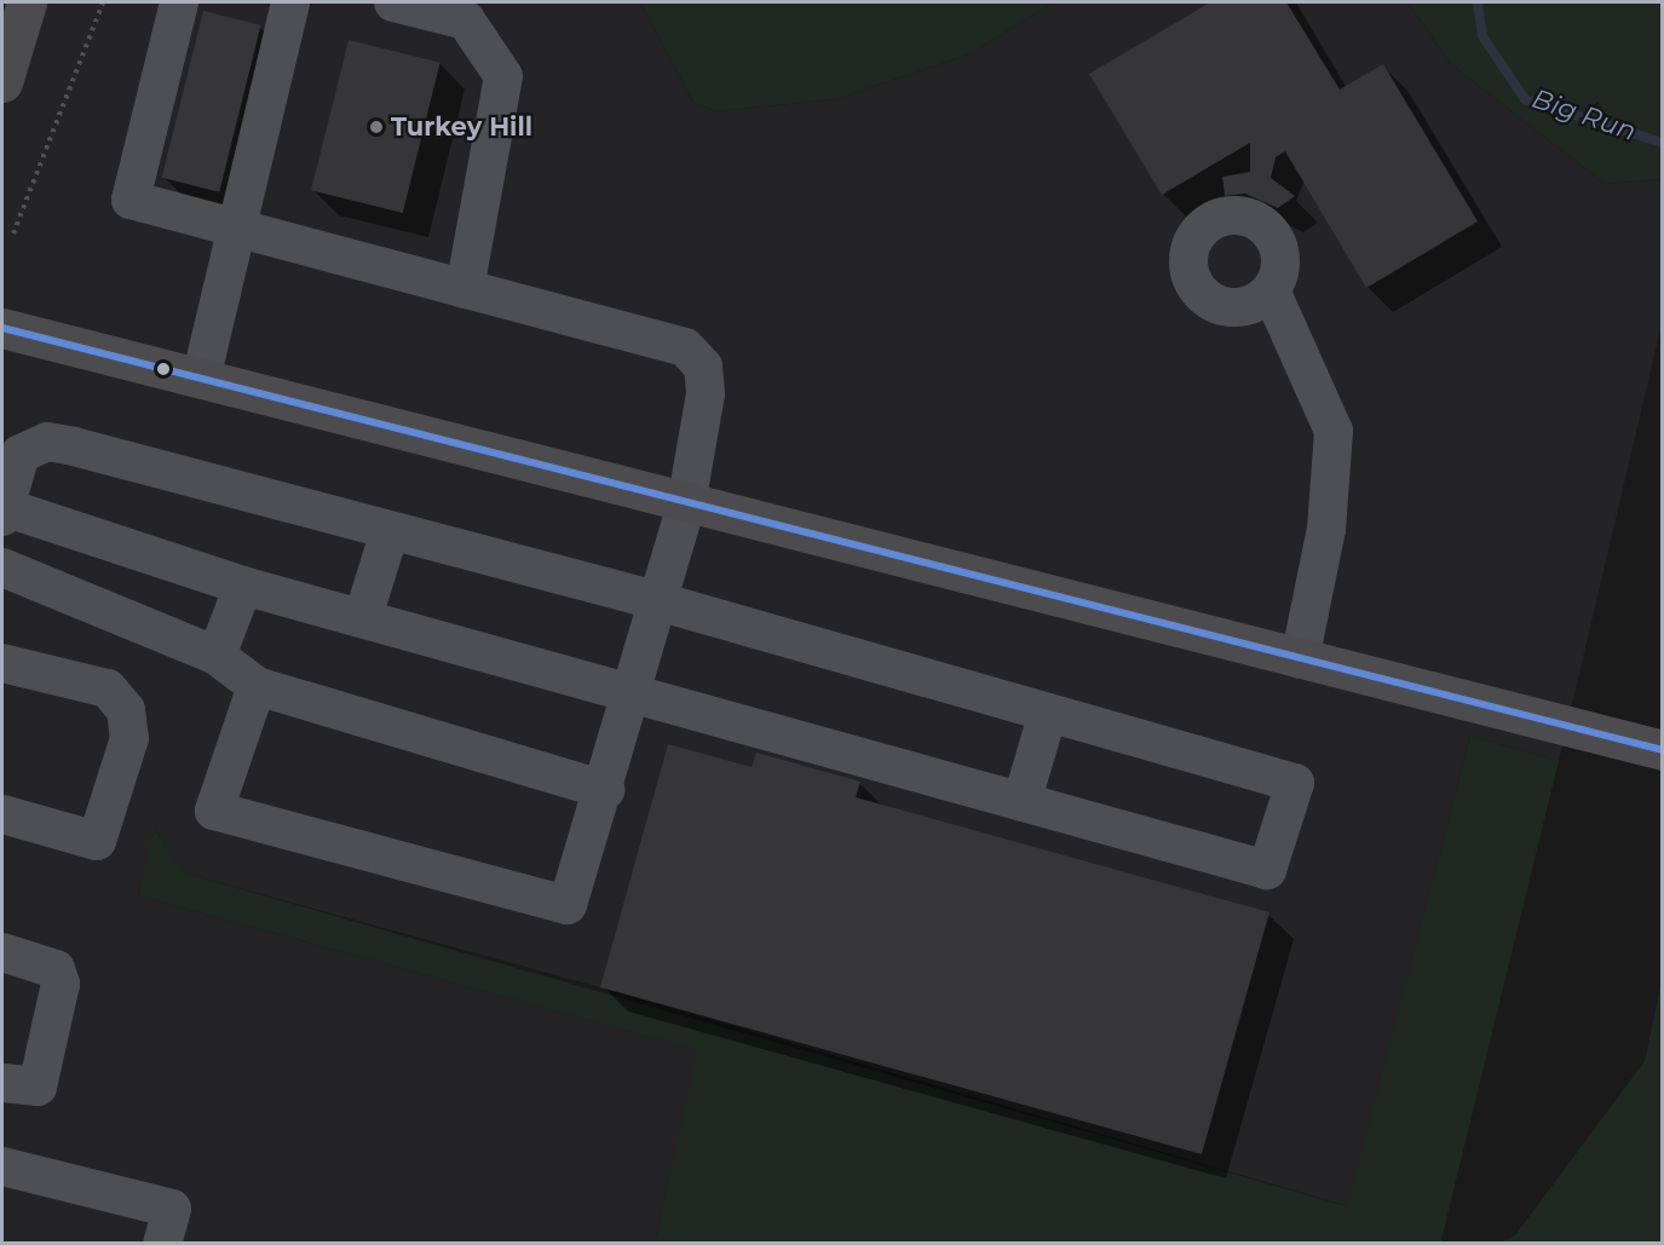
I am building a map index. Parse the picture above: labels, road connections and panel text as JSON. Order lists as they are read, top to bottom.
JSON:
{
  "water": ["Big Run"],
  "places": ["Turkey Hill"]
}
